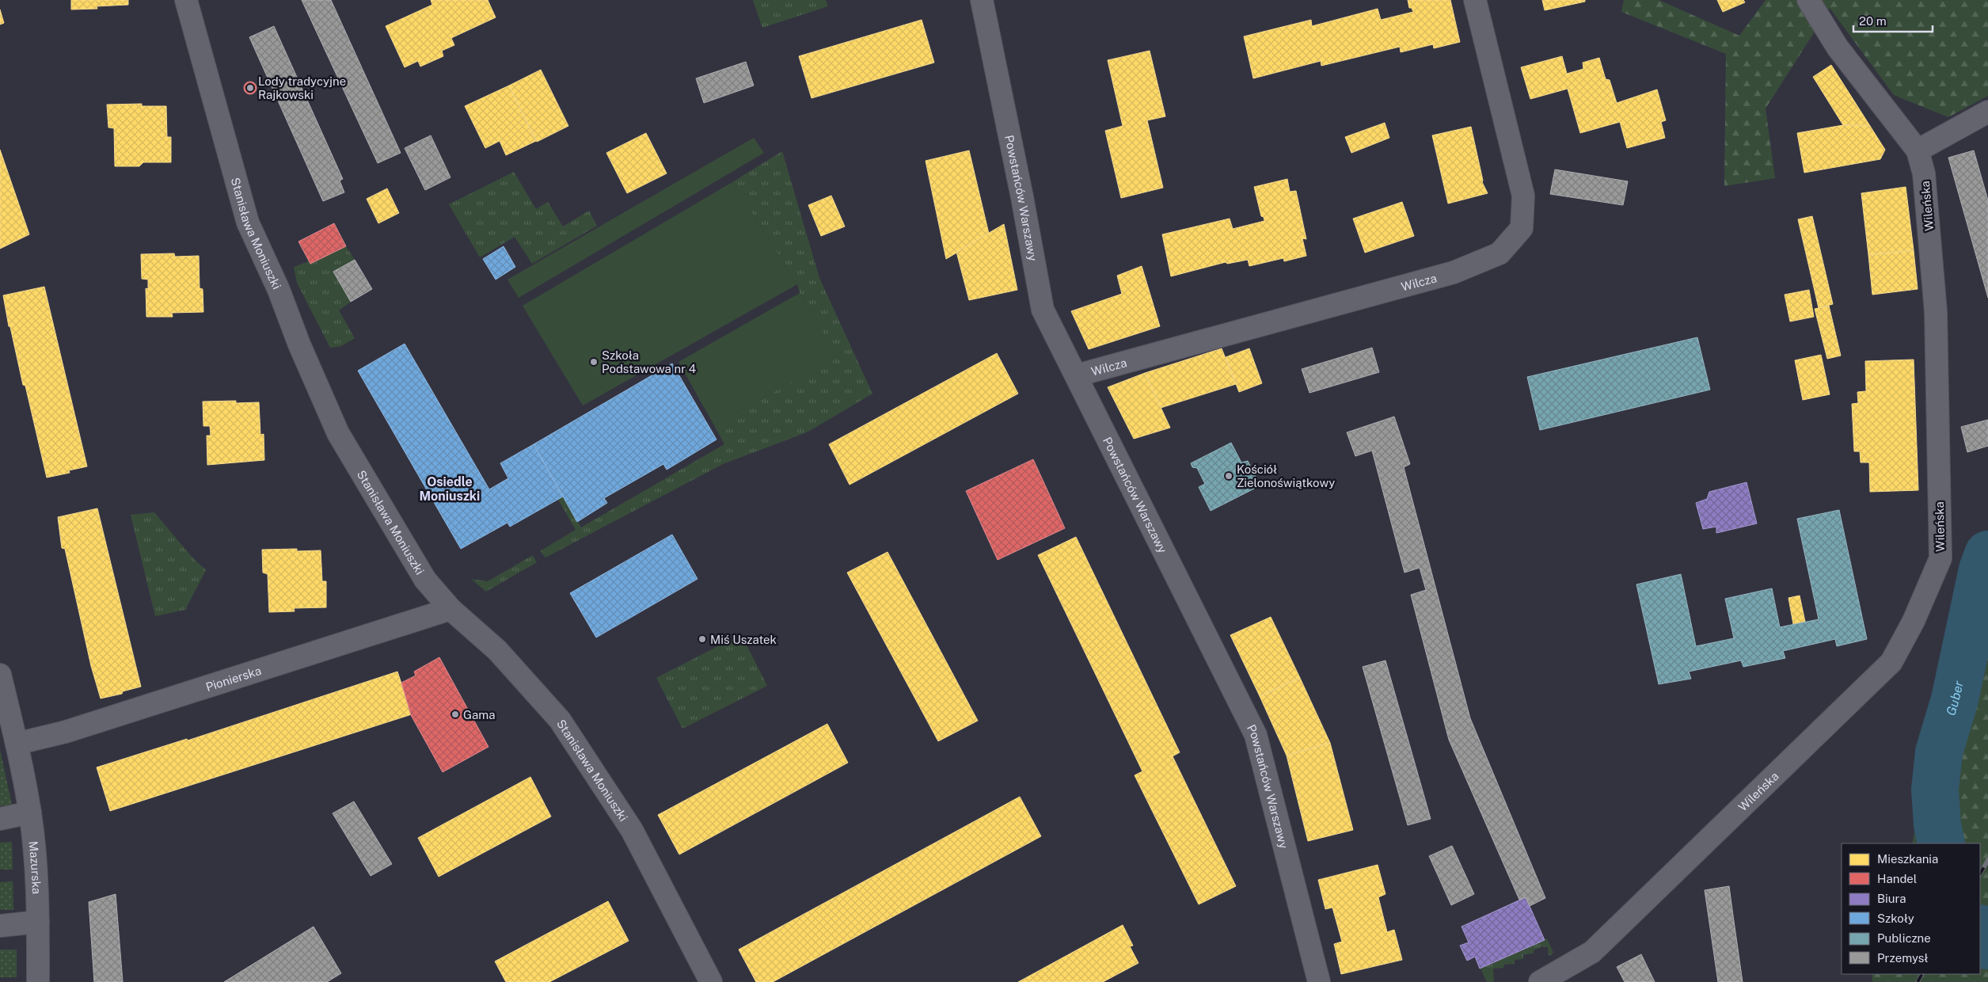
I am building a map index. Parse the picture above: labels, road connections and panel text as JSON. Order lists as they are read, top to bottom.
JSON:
{
  "streets": {
    "street": [
      "Powstańców Warszawy",
      "Wileńska",
      "Stanisława Moniuszki",
      "Wilcza",
      "Pionierska",
      "Mazurska"
    ]
  },
  "crossings": [
    ["Powstańców Warszawy", "Wilcza"],
    ["Stanisława Moniuszki", "Pionierska"],
    ["Pionierska", "Mazurska"]
  ],
  "districts": ["Osiedle Moniuszki"],
  "water": ["Guber"],
  "places": [
    "Lody tradycyjne Rajkowski",
    "Szkoła Podstawowa nr 4",
    "Kościół Zielonoświątkowy",
    "Miś Uszatek",
    "Gama"
  ],
  "legend": [
    "Mieszkania",
    "Handel",
    "Biura",
    "Szkoły",
    "Publiczne",
    "Przemysł"
  ],
  "scale_bar": "20 m"
}
